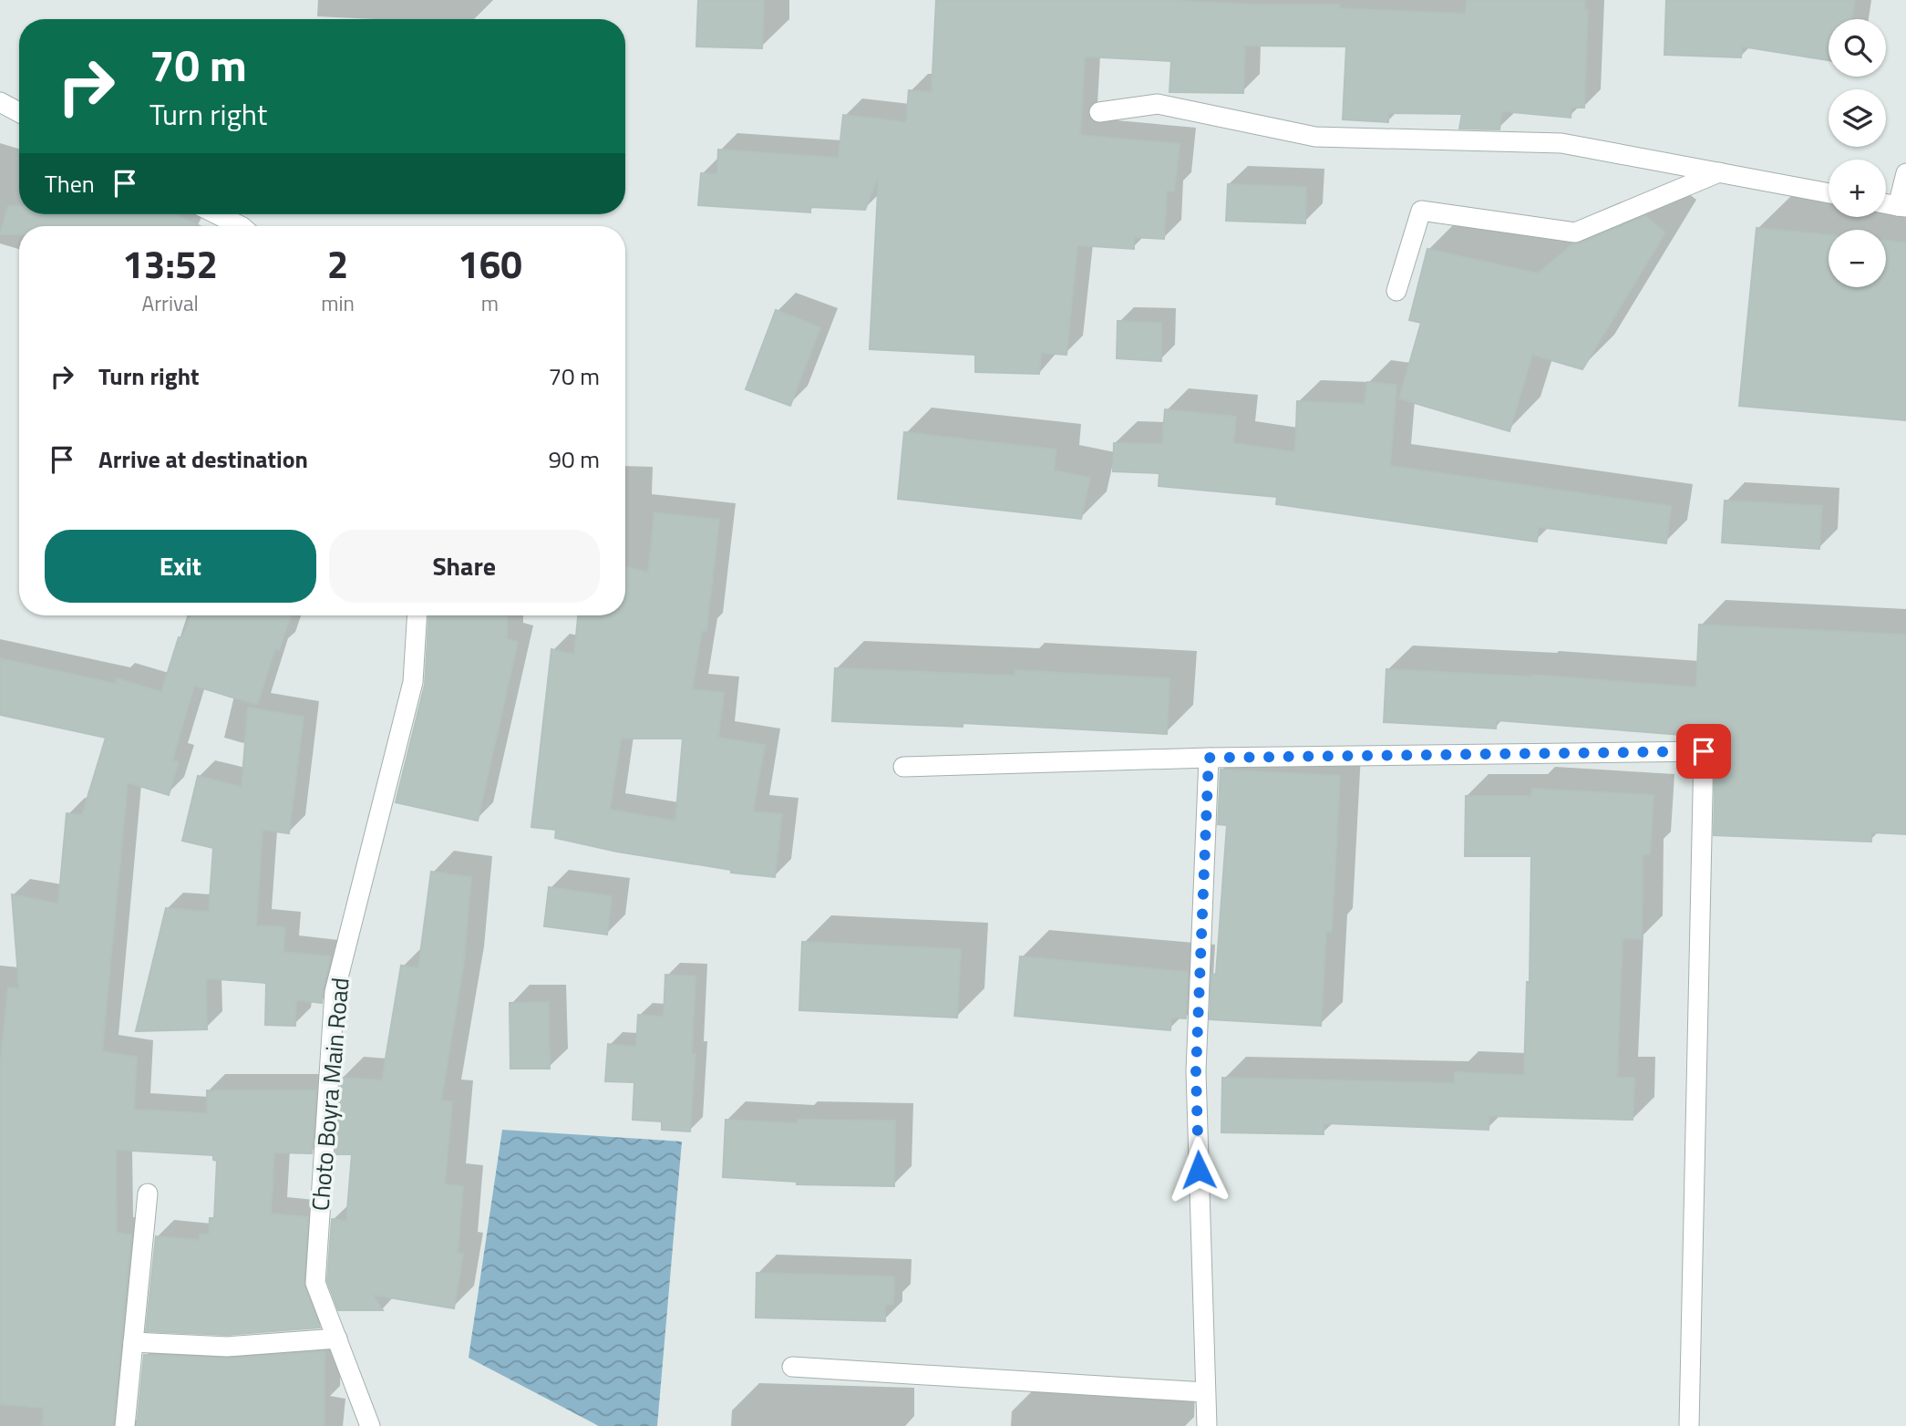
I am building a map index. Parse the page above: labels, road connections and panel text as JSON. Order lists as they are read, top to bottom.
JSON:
{
  "streets": {
    "street": ["Choto Boyra Main Road"]
  },
  "page": {
    "map_buttons": ["+", "−"],
    "turn": ["70 m", "Turn right"],
    "then": "Then",
    "eta": [
      "13:52",
      "Arrival",
      "2",
      "min",
      "160",
      "m"
    ],
    "list": [
      {
        "name": "Turn right",
        "value": "70 m"
      },
      {
        "name": "Arrive at destination",
        "value": "90 m"
      }
    ],
    "buttons": ["Exit", "Share"]
  }
}
